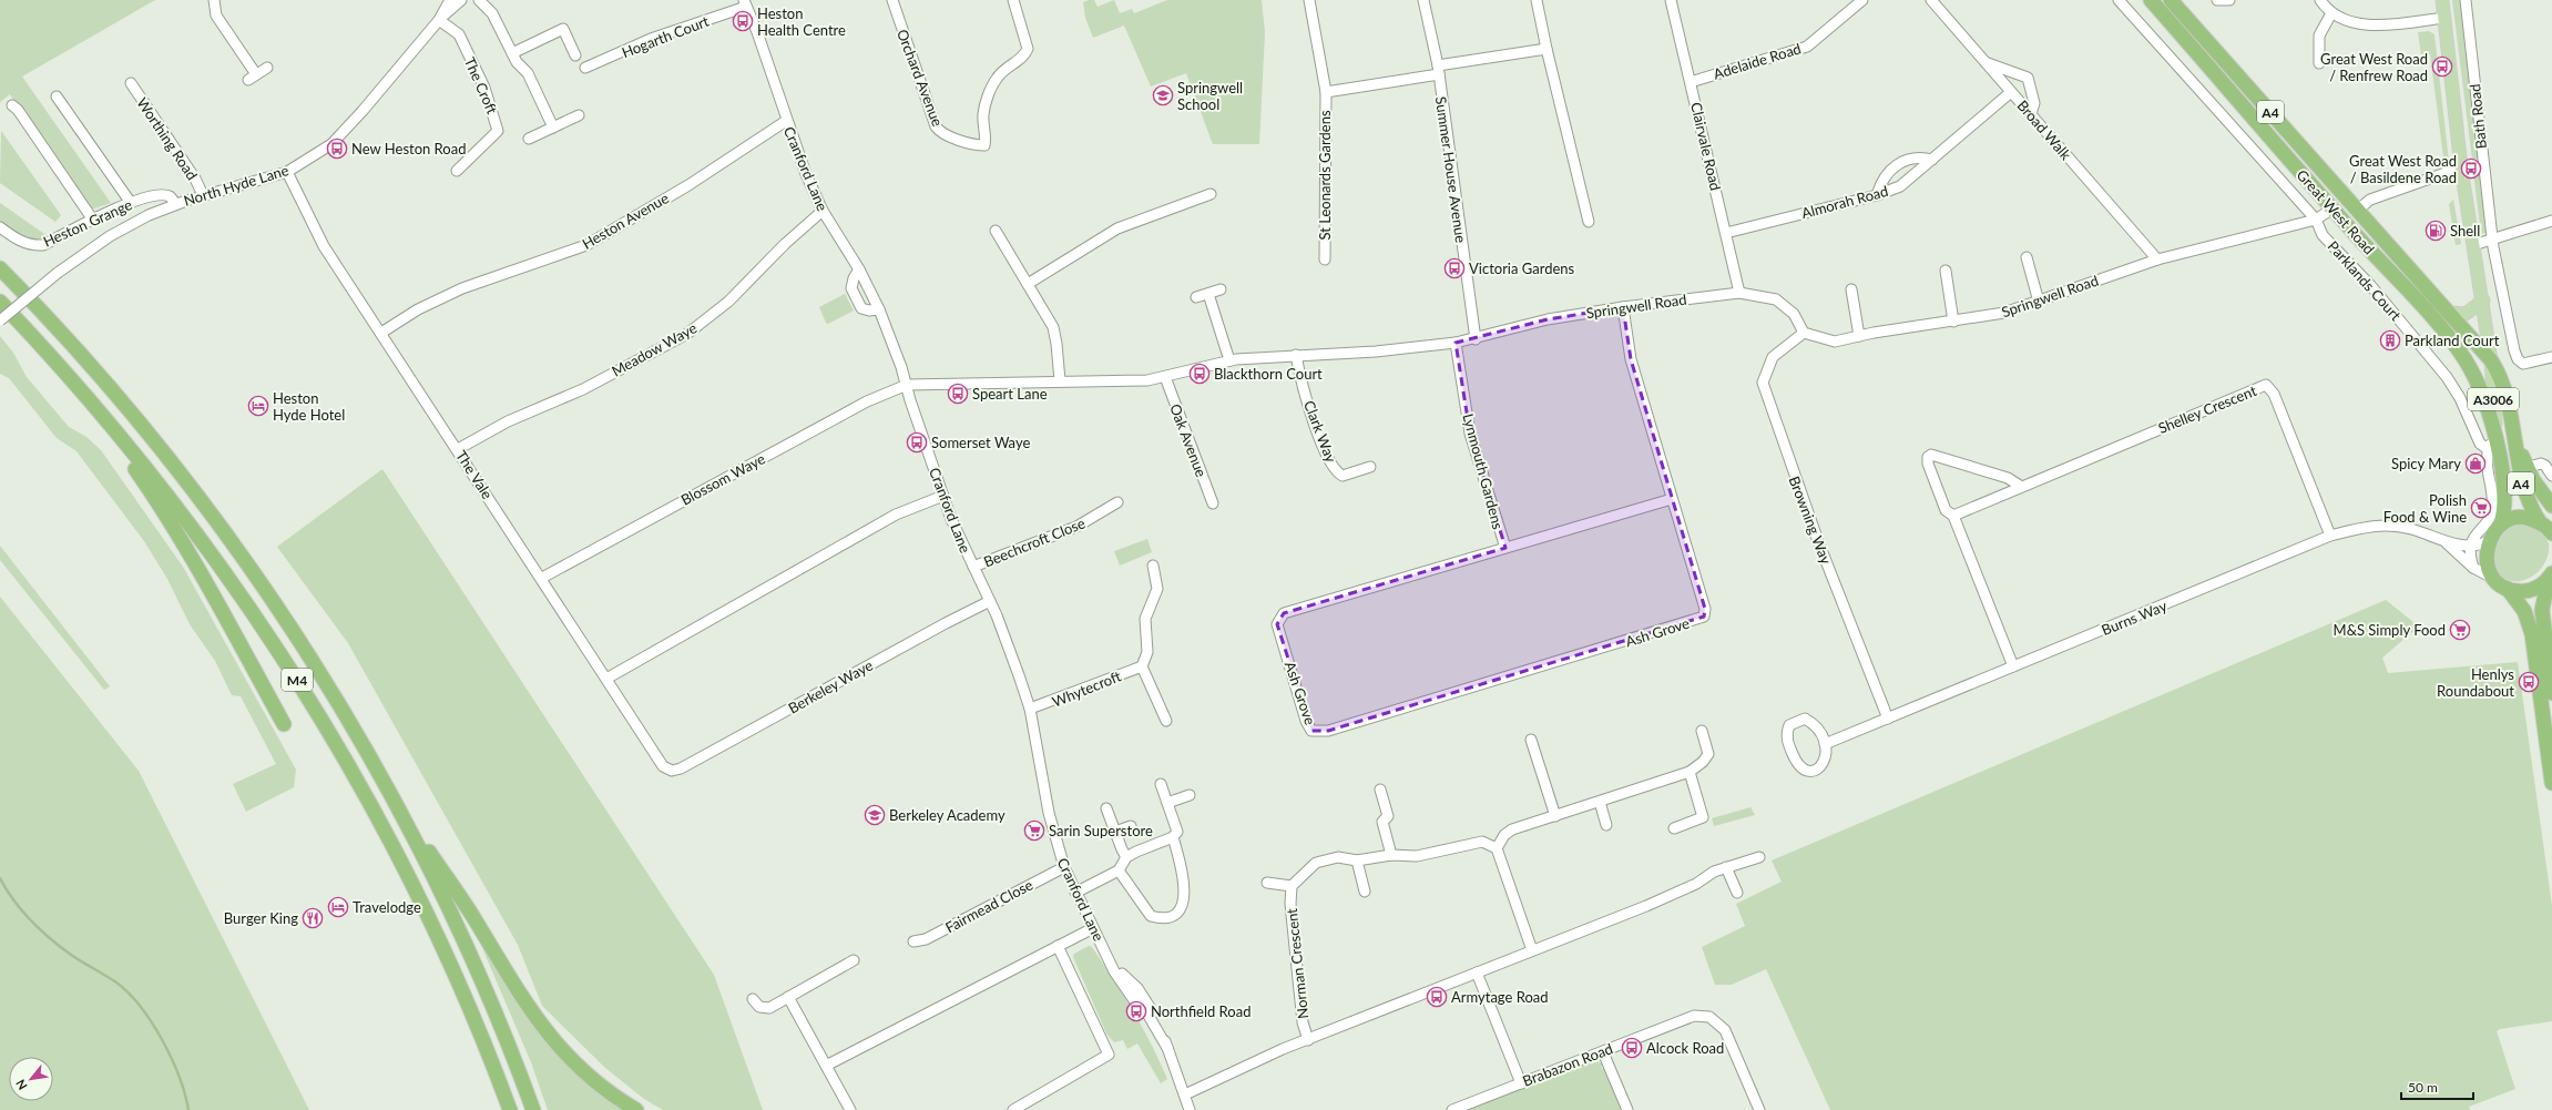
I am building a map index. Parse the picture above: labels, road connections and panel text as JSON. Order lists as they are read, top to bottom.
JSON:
{
  "streets": {
    "highway": [
      "A4",
      "Bath Road",
      "Great West Road",
      "M4"
    ],
    "main road": ["A3006"],
    "street": [
      "Hogarth Court",
      "Adelaide Road",
      "Orchard Avenue",
      "The Croft",
      "Broad Walk",
      "Worthing Road",
      "Clairvale Road",
      "Cranford Lane",
      "Summer House Avenue",
      "St Leonards Gardens",
      "North Hyde Lane",
      "Almorah Road",
      "Heston Avenue",
      "Heston Grange",
      "Parklands Court",
      "Springwell Road",
      "Meadow Waye",
      "Shelley Crescent",
      "Clark Way",
      "Oak Avenue",
      "Lynmouth Gardens",
      "The Vale",
      "Blossom Waye",
      "Browning Way",
      "Beechcroft Close",
      "Burns Way",
      "Ash Grove",
      "Berkeley Waye",
      "Whytecroft",
      "Fairmead Close",
      "Norman Crescent",
      "Brabazon Road"
    ]
  },
  "crossings": [
    ["Hogarth Court", "Cranford Lane"],
    ["Adelaide Road", "Clairvale Road"],
    ["The Croft", "North Hyde Lane"],
    ["Bath Road", "Great West Road"],
    ["Bath Road", "Parklands Court"],
    ["Broad Walk", "Almorah Road"],
    ["Broad Walk", "Springwell Road"],
    ["Worthing Road", "North Hyde Lane"],
    ["Clairvale Road", "Almorah Road"],
    ["Clairvale Road", "Springwell Road"],
    ["Cranford Lane", "Heston Avenue"],
    ["Cranford Lane", "Springwell Road"],
    ["Cranford Lane", "Meadow Waye"],
    ["Cranford Lane", "Blossom Waye"],
    ["Cranford Lane", "Beechcroft Close"],
    ["Cranford Lane", "Berkeley Waye"],
    ["Cranford Lane", "Whytecroft"],
    ["Cranford Lane", "Fairmead Close"],
    ["Summer House Avenue", "St Leonards Gardens"],
    ["Summer House Avenue", "Springwell Road"],
    ["North Hyde Lane", "Heston Grange"],
    ["North Hyde Lane", "The Vale"],
    ["Great West Road", "Parklands Court"],
    ["Great West Road", "Springwell Road"],
    ["Heston Avenue", "The Vale"],
    ["Parklands Court", "Springwell Road"],
    ["Springwell Road", "Clark Way"],
    ["Springwell Road", "Oak Avenue"],
    ["Springwell Road", "Lynmouth Gardens"],
    ["Springwell Road", "Blossom Waye"],
    ["Springwell Road", "Browning Way"],
    ["Springwell Road", "Ash Grove"],
    ["Meadow Waye", "The Vale"],
    ["Shelley Crescent", "Burns Way"],
    ["Lynmouth Gardens", "Ash Grove"],
    ["The Vale", "Blossom Waye"],
    ["The Vale", "Berkeley Waye"],
    ["Browning Way", "Burns Way"]
  ],
  "places": {
    "bus stop": [
      "Heston Health Centre",
      "Great West Road / Renfrew Road",
      "New Heston Road",
      "Great West Road / Basildene Road",
      "Victoria Gardens",
      "Blackthorn Court",
      "Speart Lane",
      "Somerset Waye",
      "Henlys Roundabout",
      "Armytage Road",
      "Northfield Road",
      "Alcock Road"
    ],
    "school or university": ["Springwell School", "Berkeley Academy"],
    "fuel station": ["Shell"],
    "building": ["Parkland Court"],
    "hotel": ["Heston Hyde Hotel", "Travelodge"],
    "shop": ["Spicy Mary"],
    "supermarket": ["Polish Food & Wine", "M&S Simply Food", "Sarin Superstore"],
    "restaurant": ["Burger King"]
  },
  "scale_bar": "50 m",
  "north": "bottom left"
}
